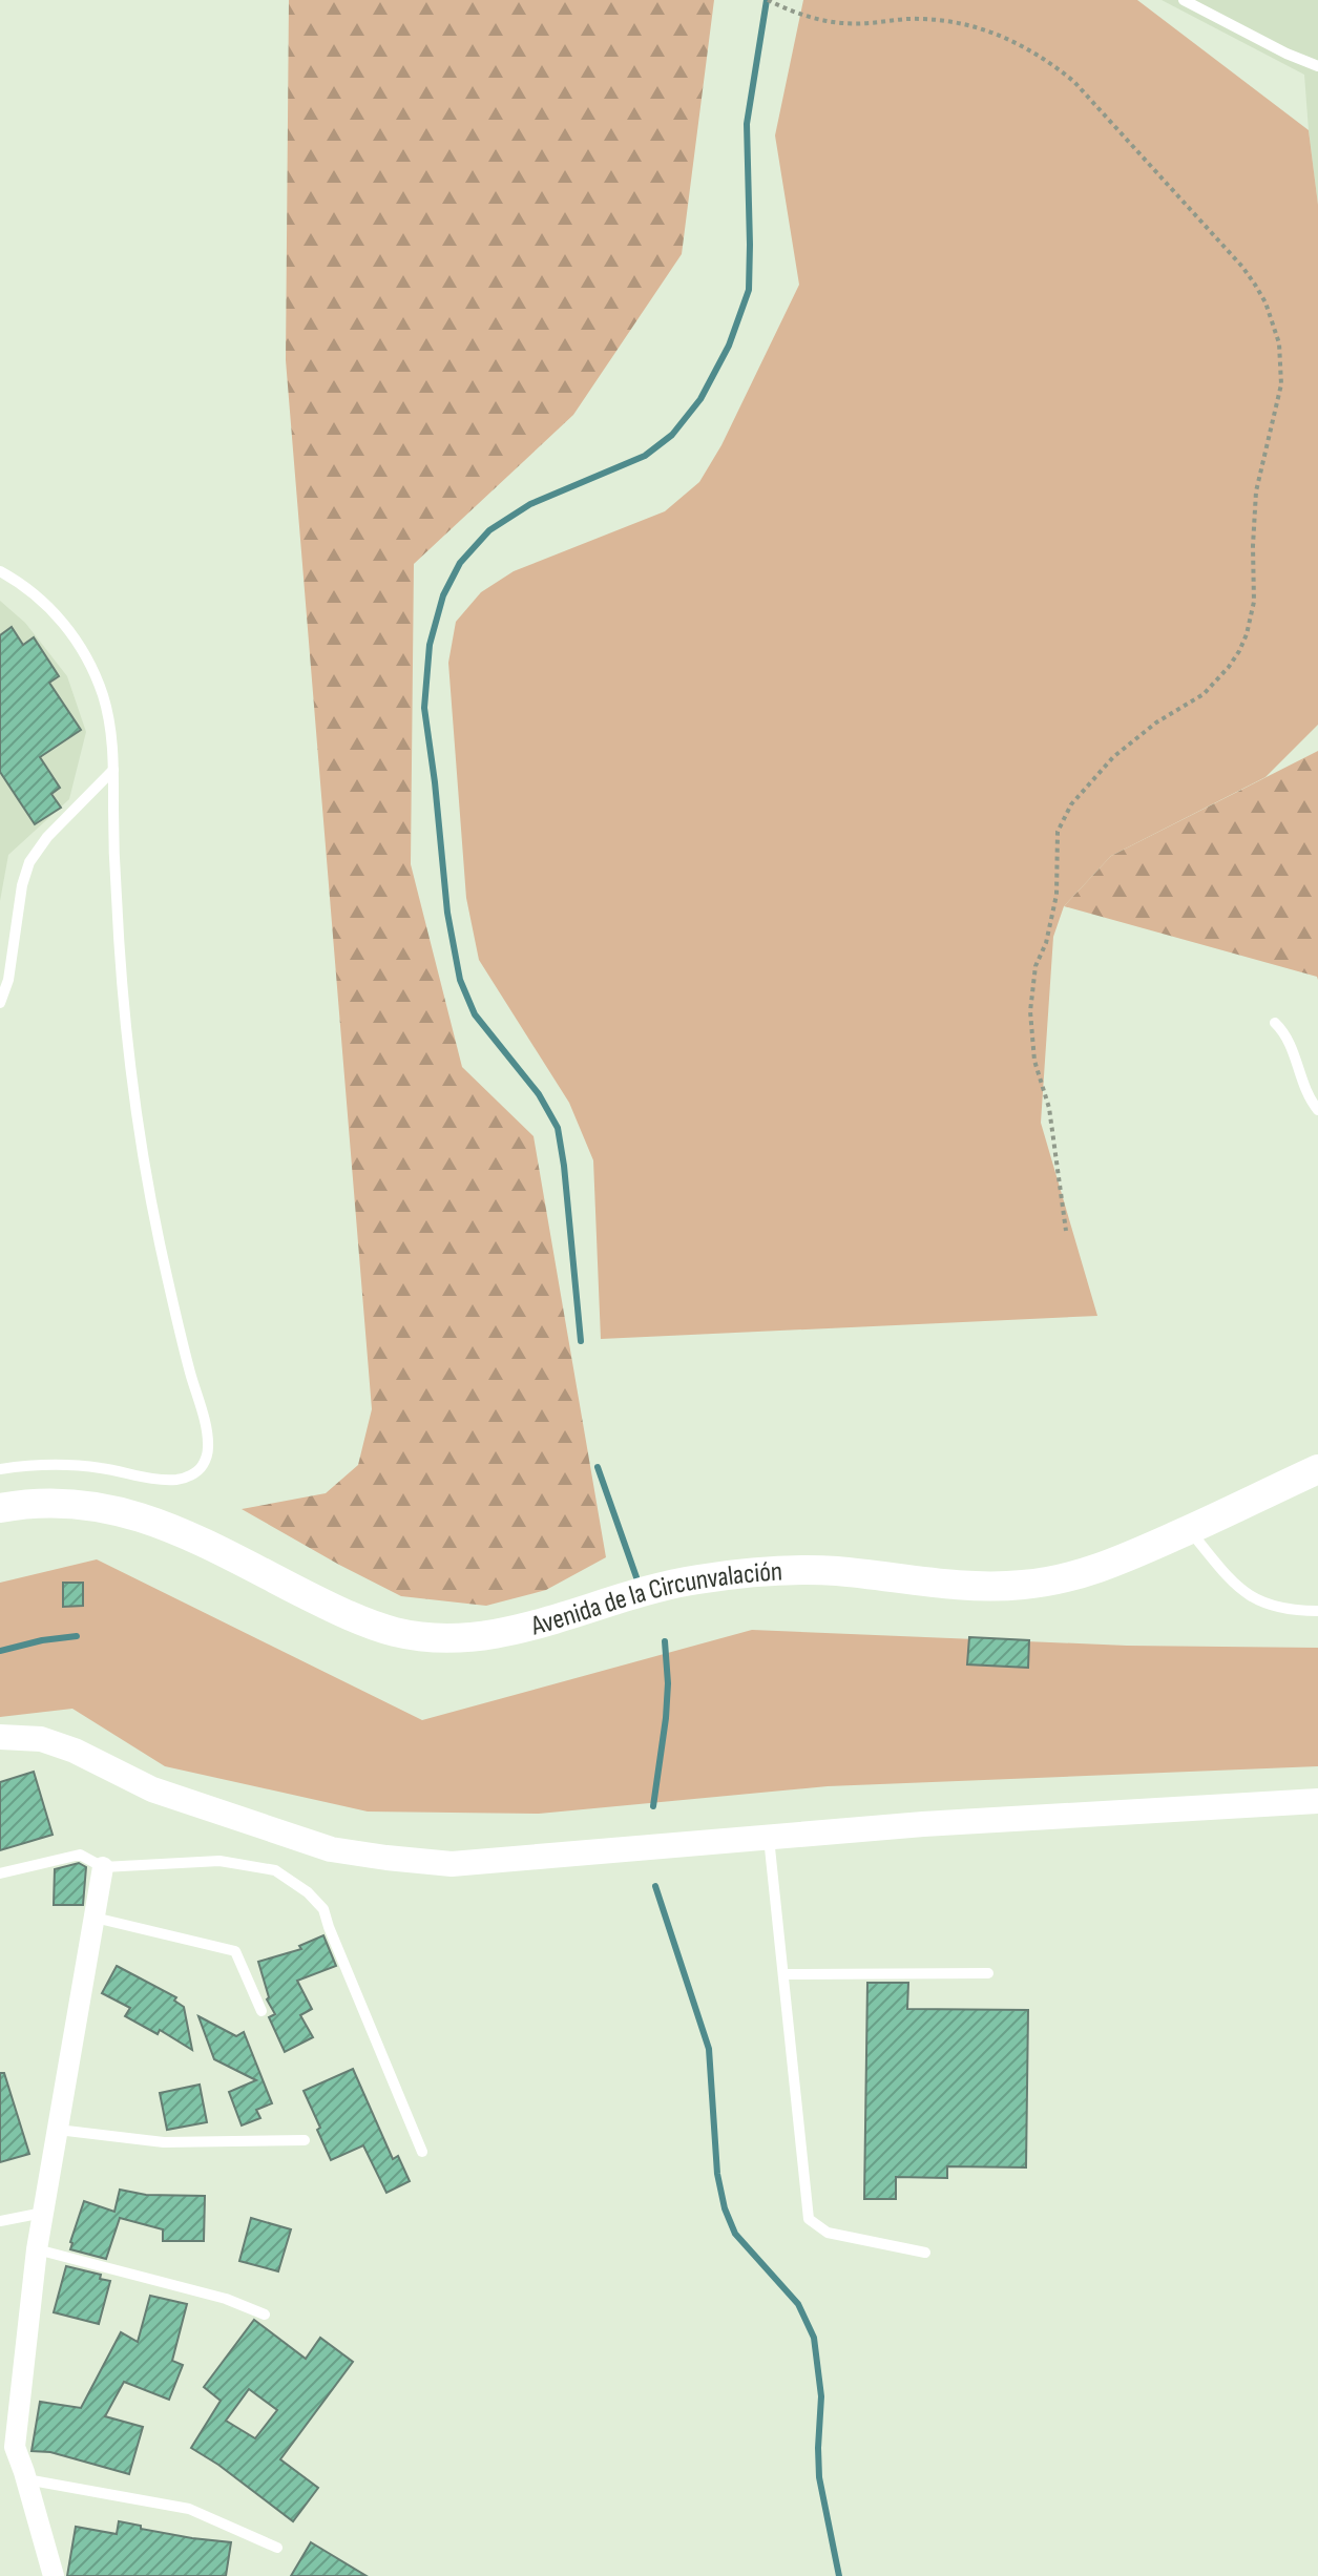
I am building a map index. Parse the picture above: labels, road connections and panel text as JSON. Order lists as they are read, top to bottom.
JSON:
{
  "streets": {
    "main road": ["Avenida de la Circunvalación"]
  }
}
